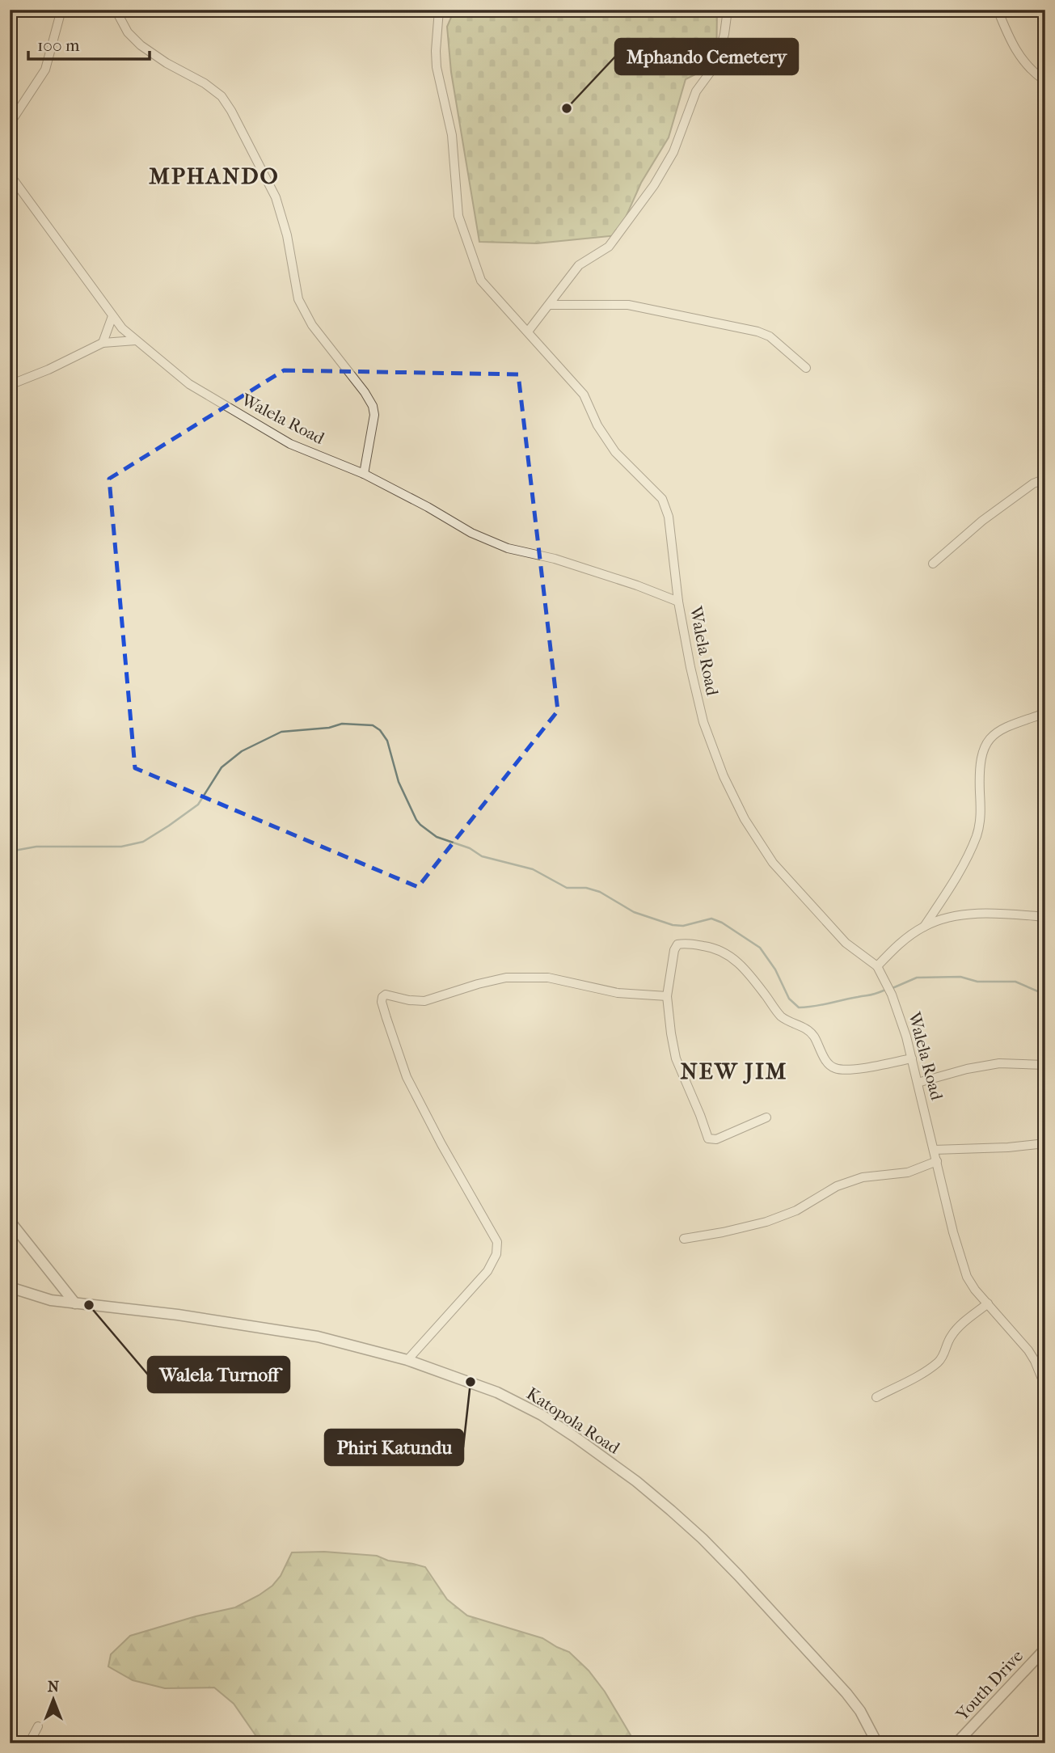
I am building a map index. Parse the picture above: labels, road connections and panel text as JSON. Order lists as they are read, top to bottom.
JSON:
{
  "streets": {
    "street": ["Walela Road", "Katopola Road", "Youth Drive"]
  },
  "districts": ["MPHANDO", "NEW JIM"],
  "places": ["Mphando Cemetery", "Walela Turnoff", "Phiri Katundu"],
  "scale_bar": "100 m",
  "north": "top"
}
